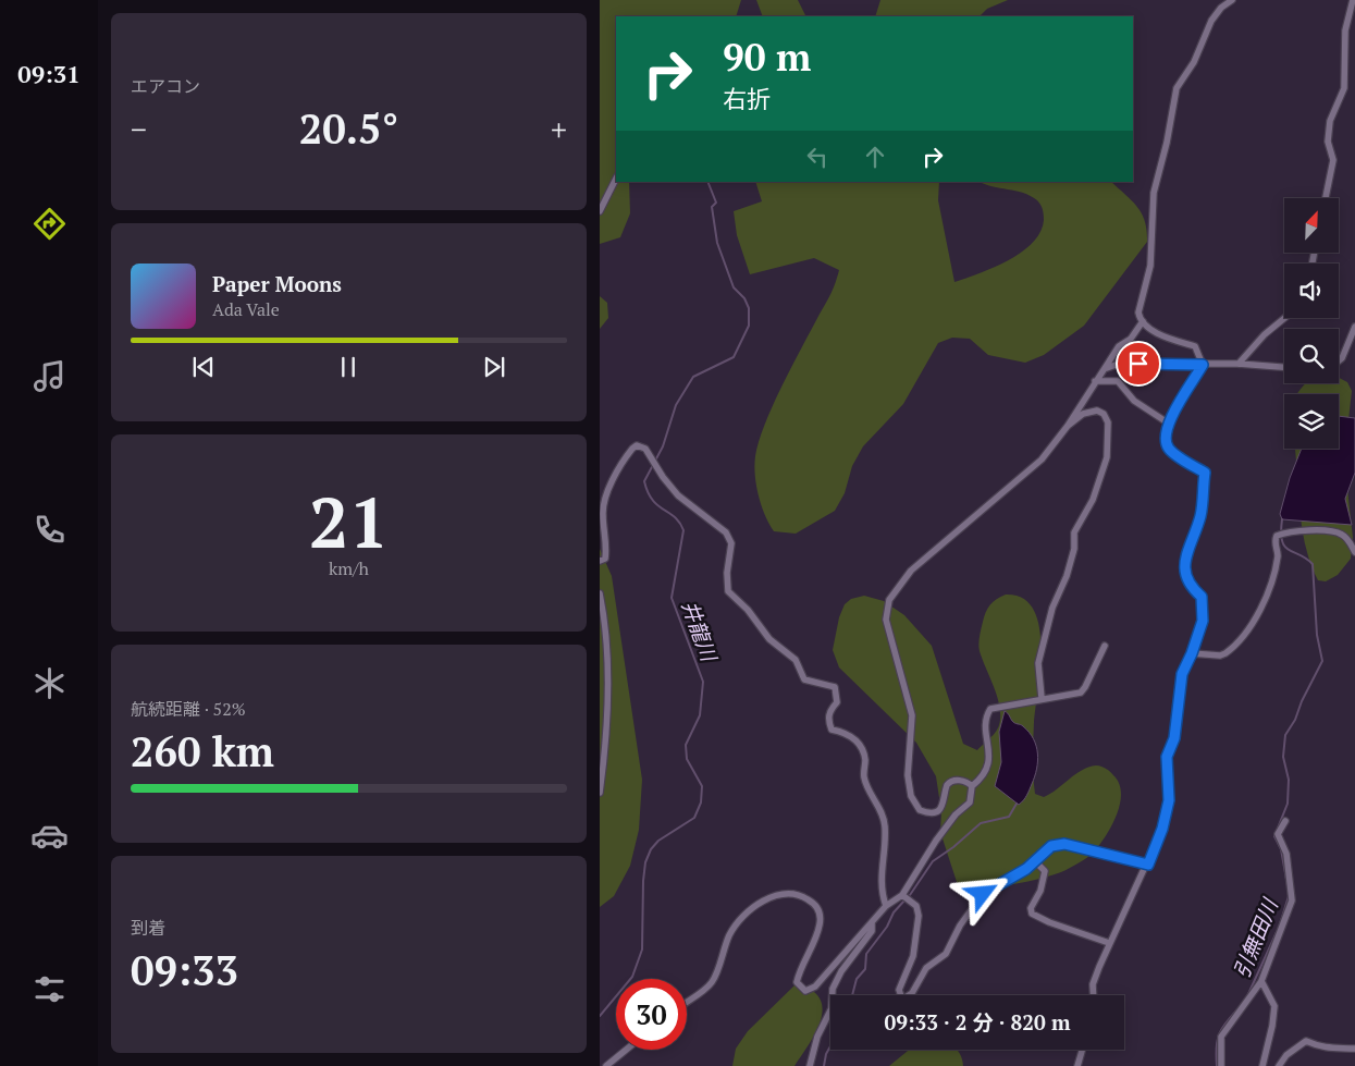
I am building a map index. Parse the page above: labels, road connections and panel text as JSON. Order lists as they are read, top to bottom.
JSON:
{
  "water": ["井龍川", "引無田川"],
  "north": "top right",
  "page": {
    "tabs": "09:31",
    "tile": [
      "エアコン",
      ["21", "km/h"],
      ["航続距離 · 52%", "260 km"],
      ["到着", "09:33"]
    ],
    "turn": ["90 m", "右折"],
    "heat": ["−", "20.5°", "+"],
    "song": ["Paper Moons", "Ada Vale"],
    "limit": "30",
    "trip": "09:33 · 2 分 · 820 m"
  }
}
